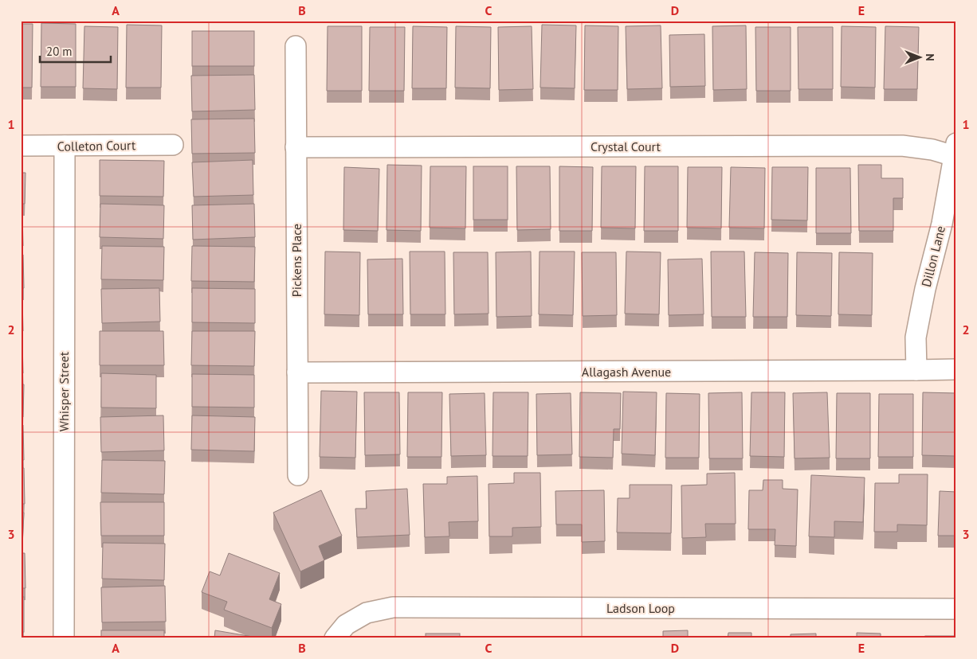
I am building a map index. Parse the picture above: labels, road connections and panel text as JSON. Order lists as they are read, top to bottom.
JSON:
{
  "streets": {
    "street": [
      "Colleton Court",
      "Crystal Court",
      "Dillon Lane",
      "Pickens Place",
      "Allagash Avenue",
      "Whisper Street",
      "Ladson Loop"
    ]
  },
  "crossings": [
    ["Colleton Court", "Whisper Street"],
    ["Crystal Court", "Dillon Lane"],
    ["Crystal Court", "Pickens Place"],
    ["Dillon Lane", "Allagash Avenue"],
    ["Pickens Place", "Allagash Avenue"]
  ],
  "scale_bar": "20 m",
  "north": "right",
  "grid": {
    "columns": [
      "A",
      "B",
      "C",
      "D",
      "E"
    ],
    "rows": ["1", "2", "3"]
  }
}
